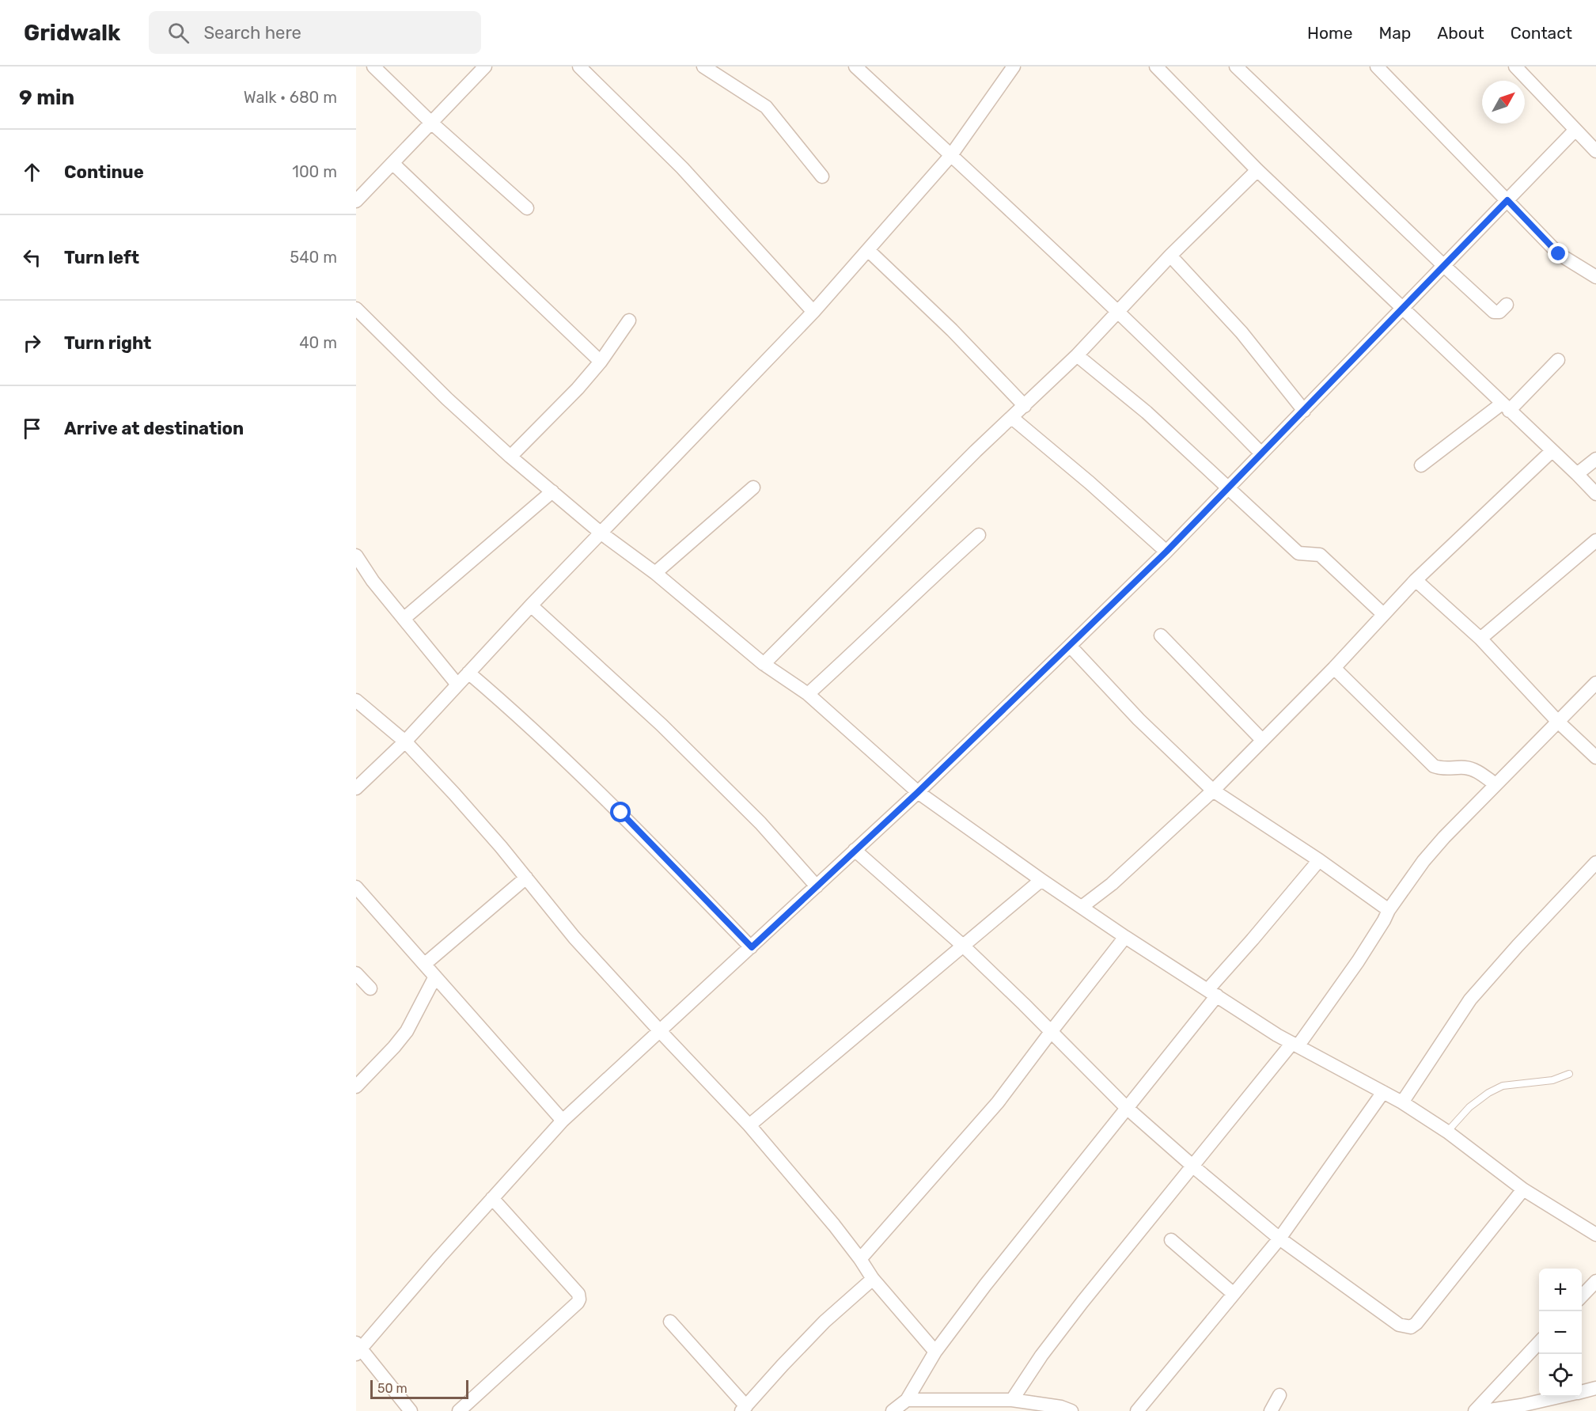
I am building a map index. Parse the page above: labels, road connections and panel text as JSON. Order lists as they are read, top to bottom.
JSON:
{
  "scale_bar": "50 m",
  "north": "top right",
  "page": {
    "header": "Gridwalk",
    "search": "Search here",
    "nav": [
      "Home",
      "Map",
      "About",
      "Contact"
    ],
    "heading": ["9 min", "Walk · 680 m"],
    "list": [
      ["Continue", "100 m"],
      ["Turn left", "540 m"],
      ["Turn right", "40 m"],
      "Arrive at destination"
    ],
    "map_buttons": ["+", "−"],
    "scale": "50 m"
  }
}
